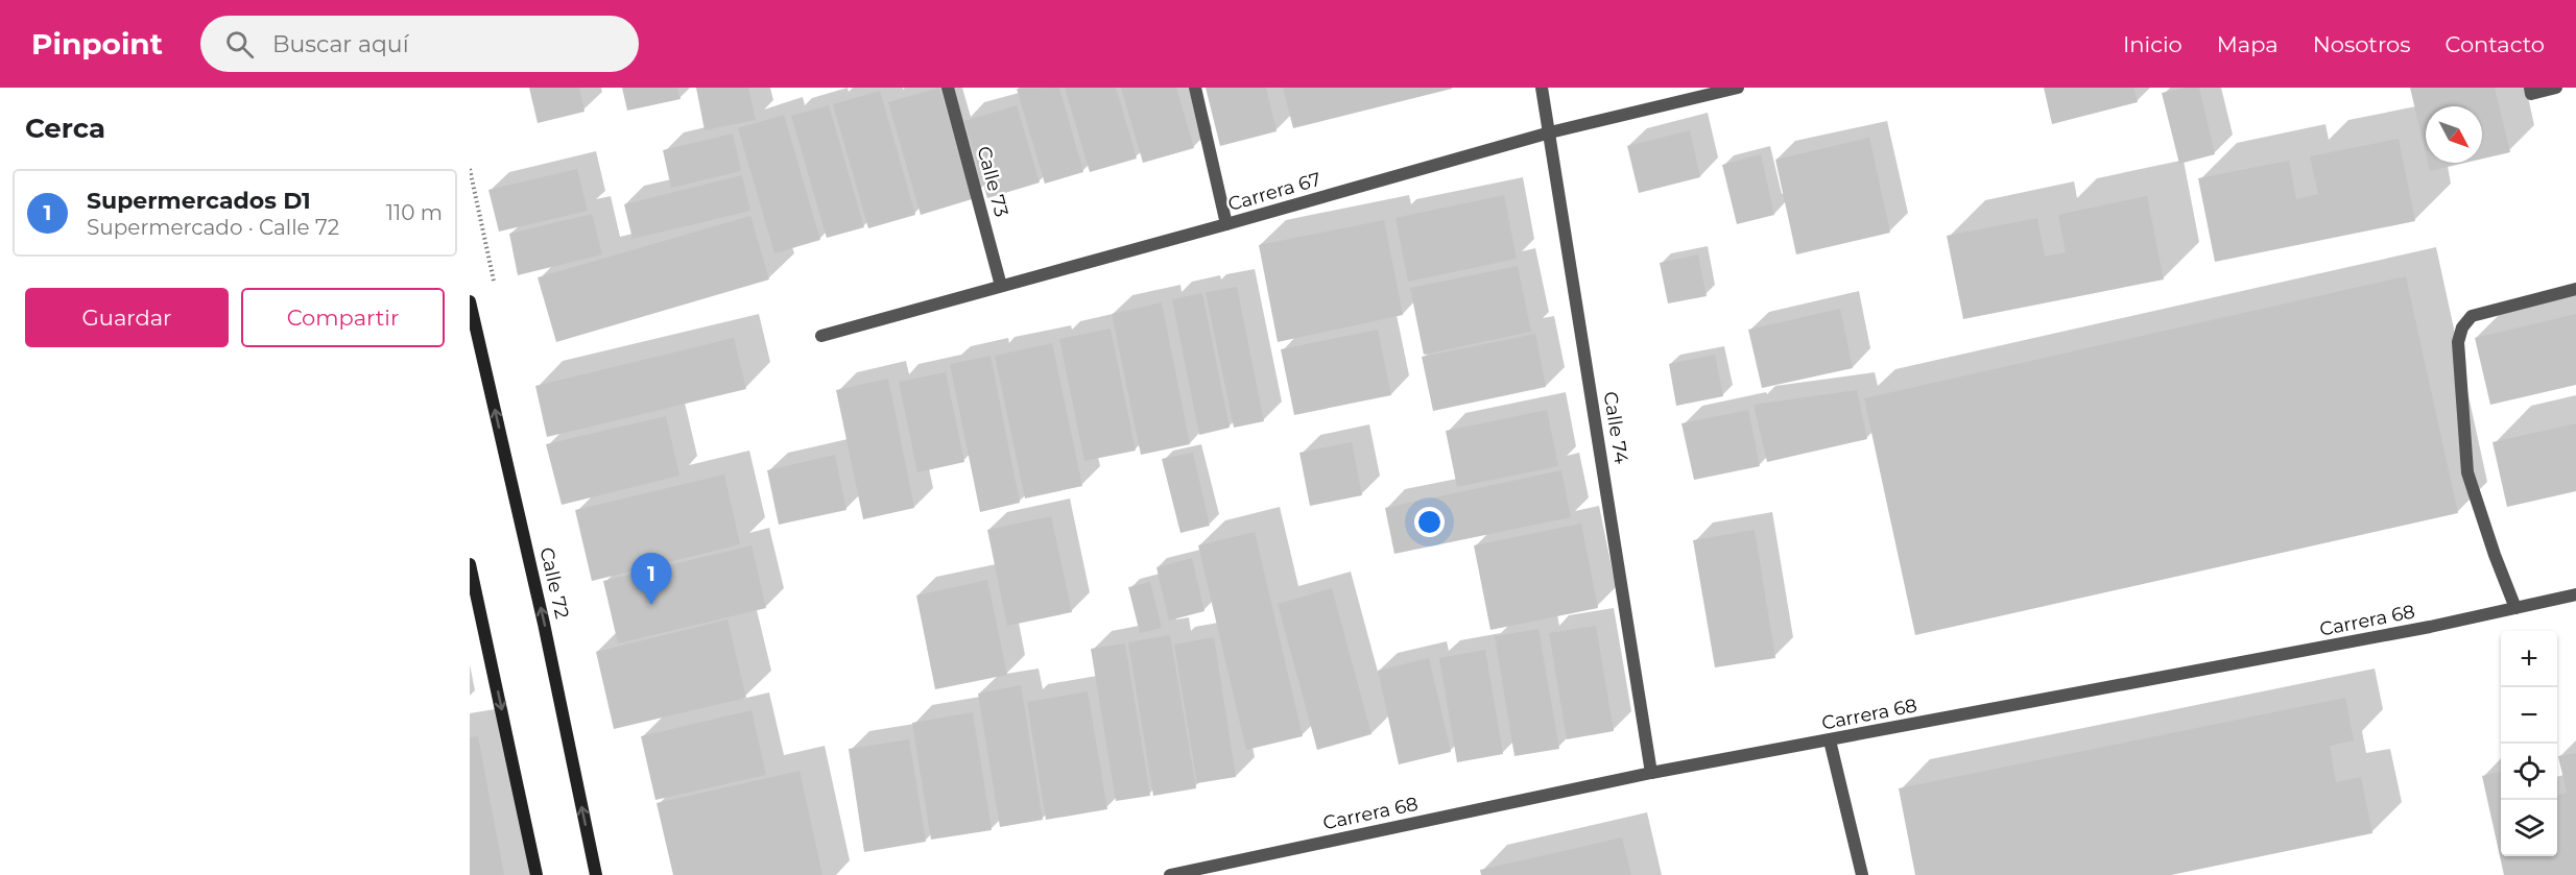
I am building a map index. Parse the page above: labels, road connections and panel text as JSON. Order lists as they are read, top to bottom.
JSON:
{
  "streets": {
    "main road": ["Calle 72"],
    "street": [
      "Calle 73",
      "Carrera 67",
      "Calle 74",
      "Carrera 68"
    ]
  },
  "crossings": [
    ["Calle 73", "Carrera 67"],
    ["Carrera 67", "Calle 74"],
    ["Calle 74", "Carrera 68"]
  ],
  "north": "bottom right",
  "page": {
    "header": "Pinpoint",
    "search": "Buscar aquí",
    "nav": [
      "Inicio",
      "Mapa",
      "Nosotros",
      "Contacto"
    ],
    "heading": "Cerca",
    "list": [
      {
        "mark": "1",
        "name": "Supermercados D1",
        "note": "Supermercado · Calle 72",
        "value": "110 m"
      }
    ],
    "buttons": ["Guardar", "Compartir"],
    "pins": "1",
    "map_buttons": ["+", "−"]
  }
}
